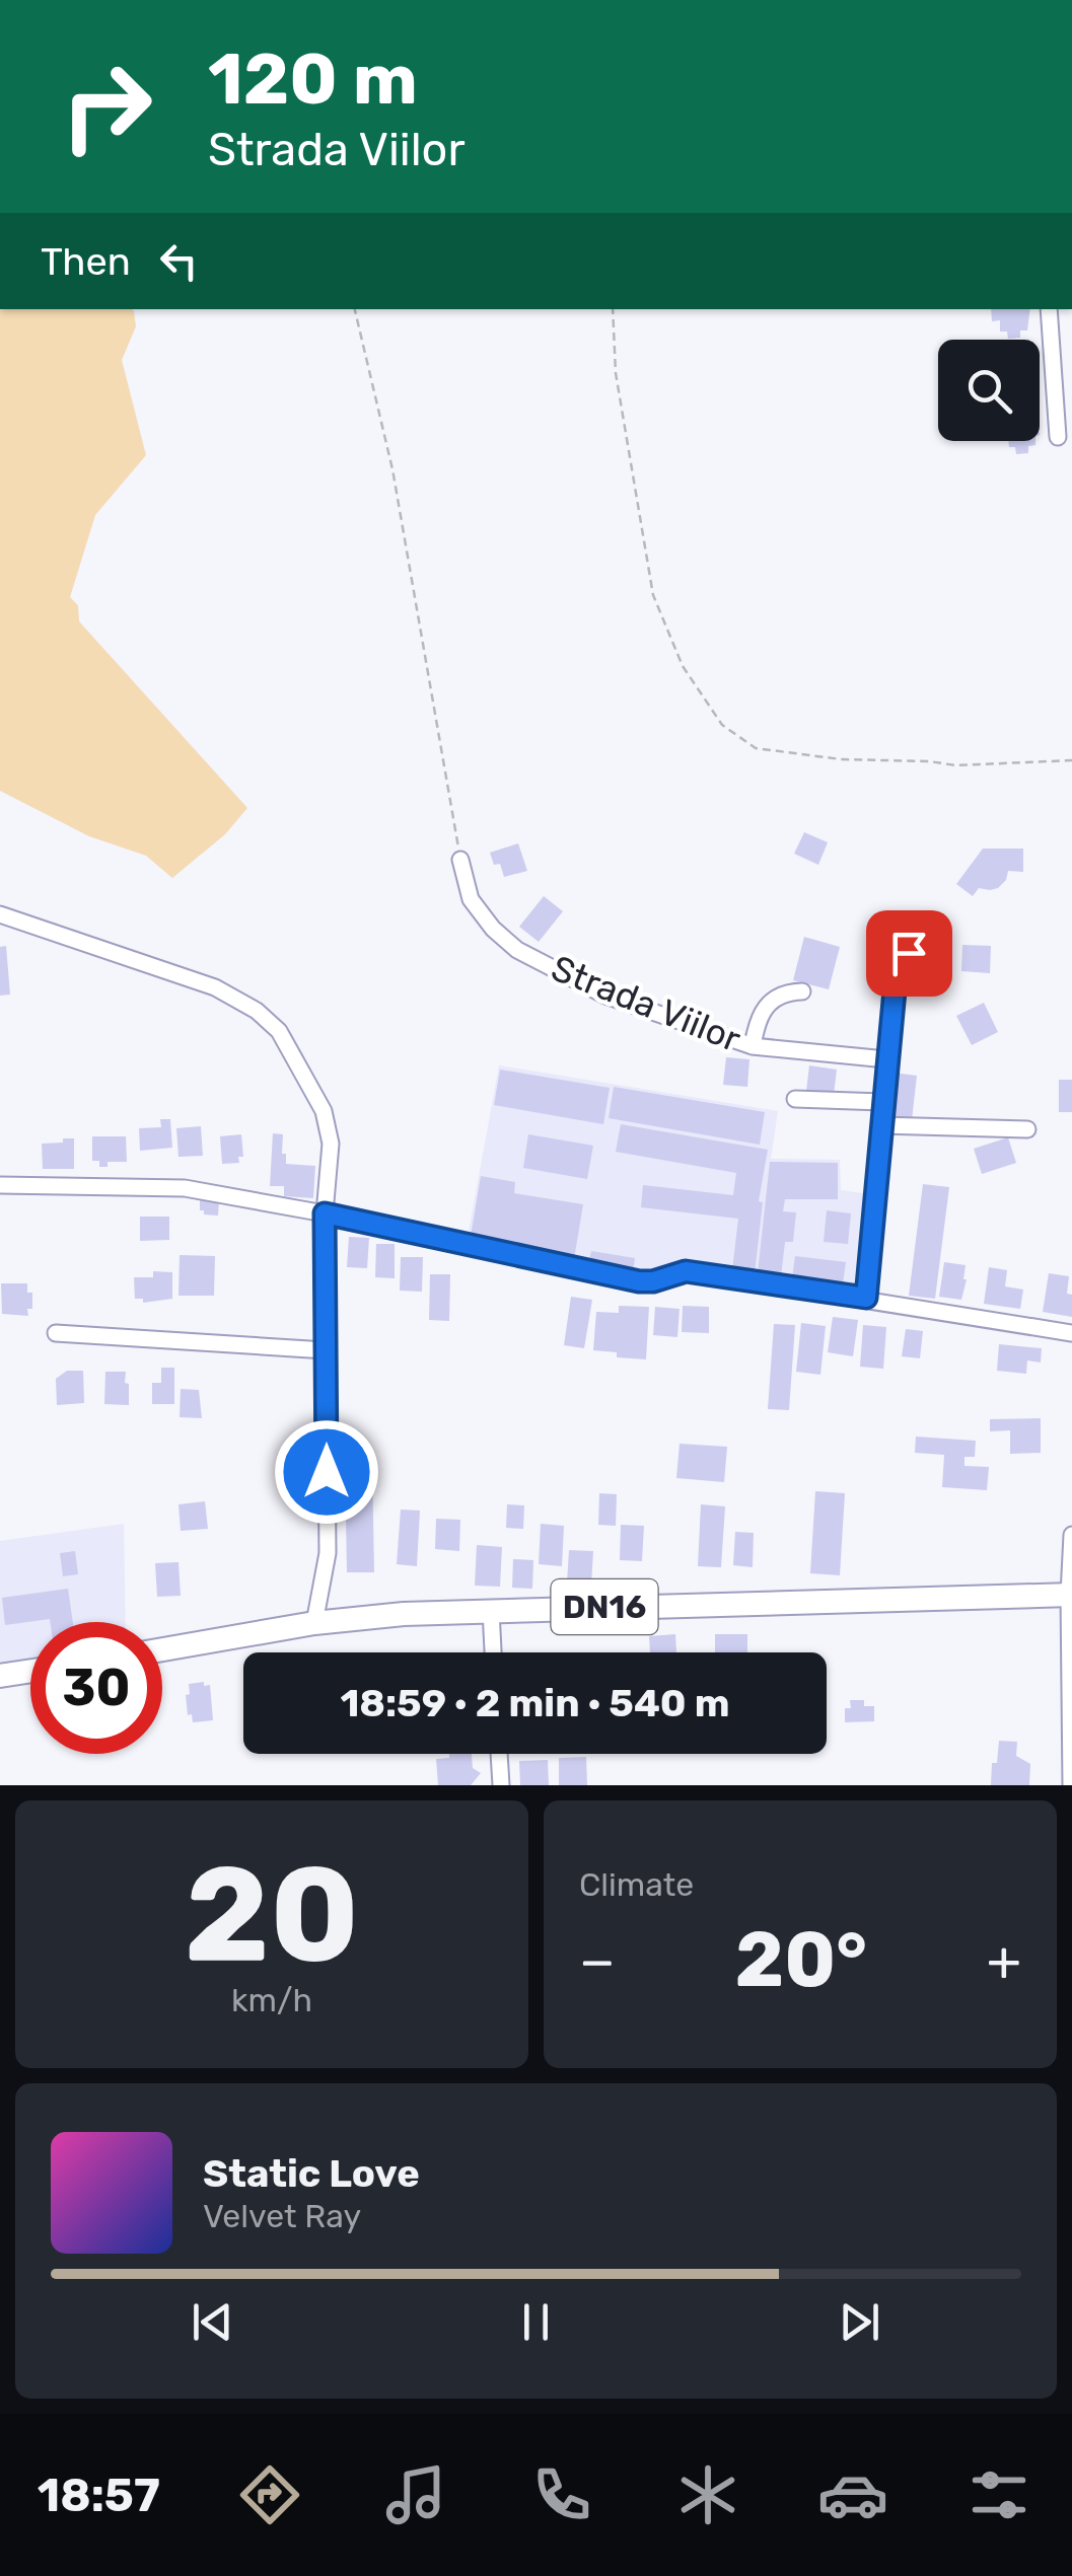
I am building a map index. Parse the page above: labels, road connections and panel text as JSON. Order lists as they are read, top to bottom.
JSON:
{
  "streets": {
    "highway": ["DN16"],
    "street": ["Strada Viilor"]
  },
  "page": {
    "turn": ["120 m", "Strada Viilor"],
    "then": "Then",
    "limit": "30",
    "trip": "18:59 · 2 min · 540 m",
    "tile": [
      ["20", "km/h"],
      "Climate"
    ],
    "heat": ["−", "20°", "+"],
    "song": ["Static Love", "Velvet Ray"],
    "tabs": "18:57"
  }
}
